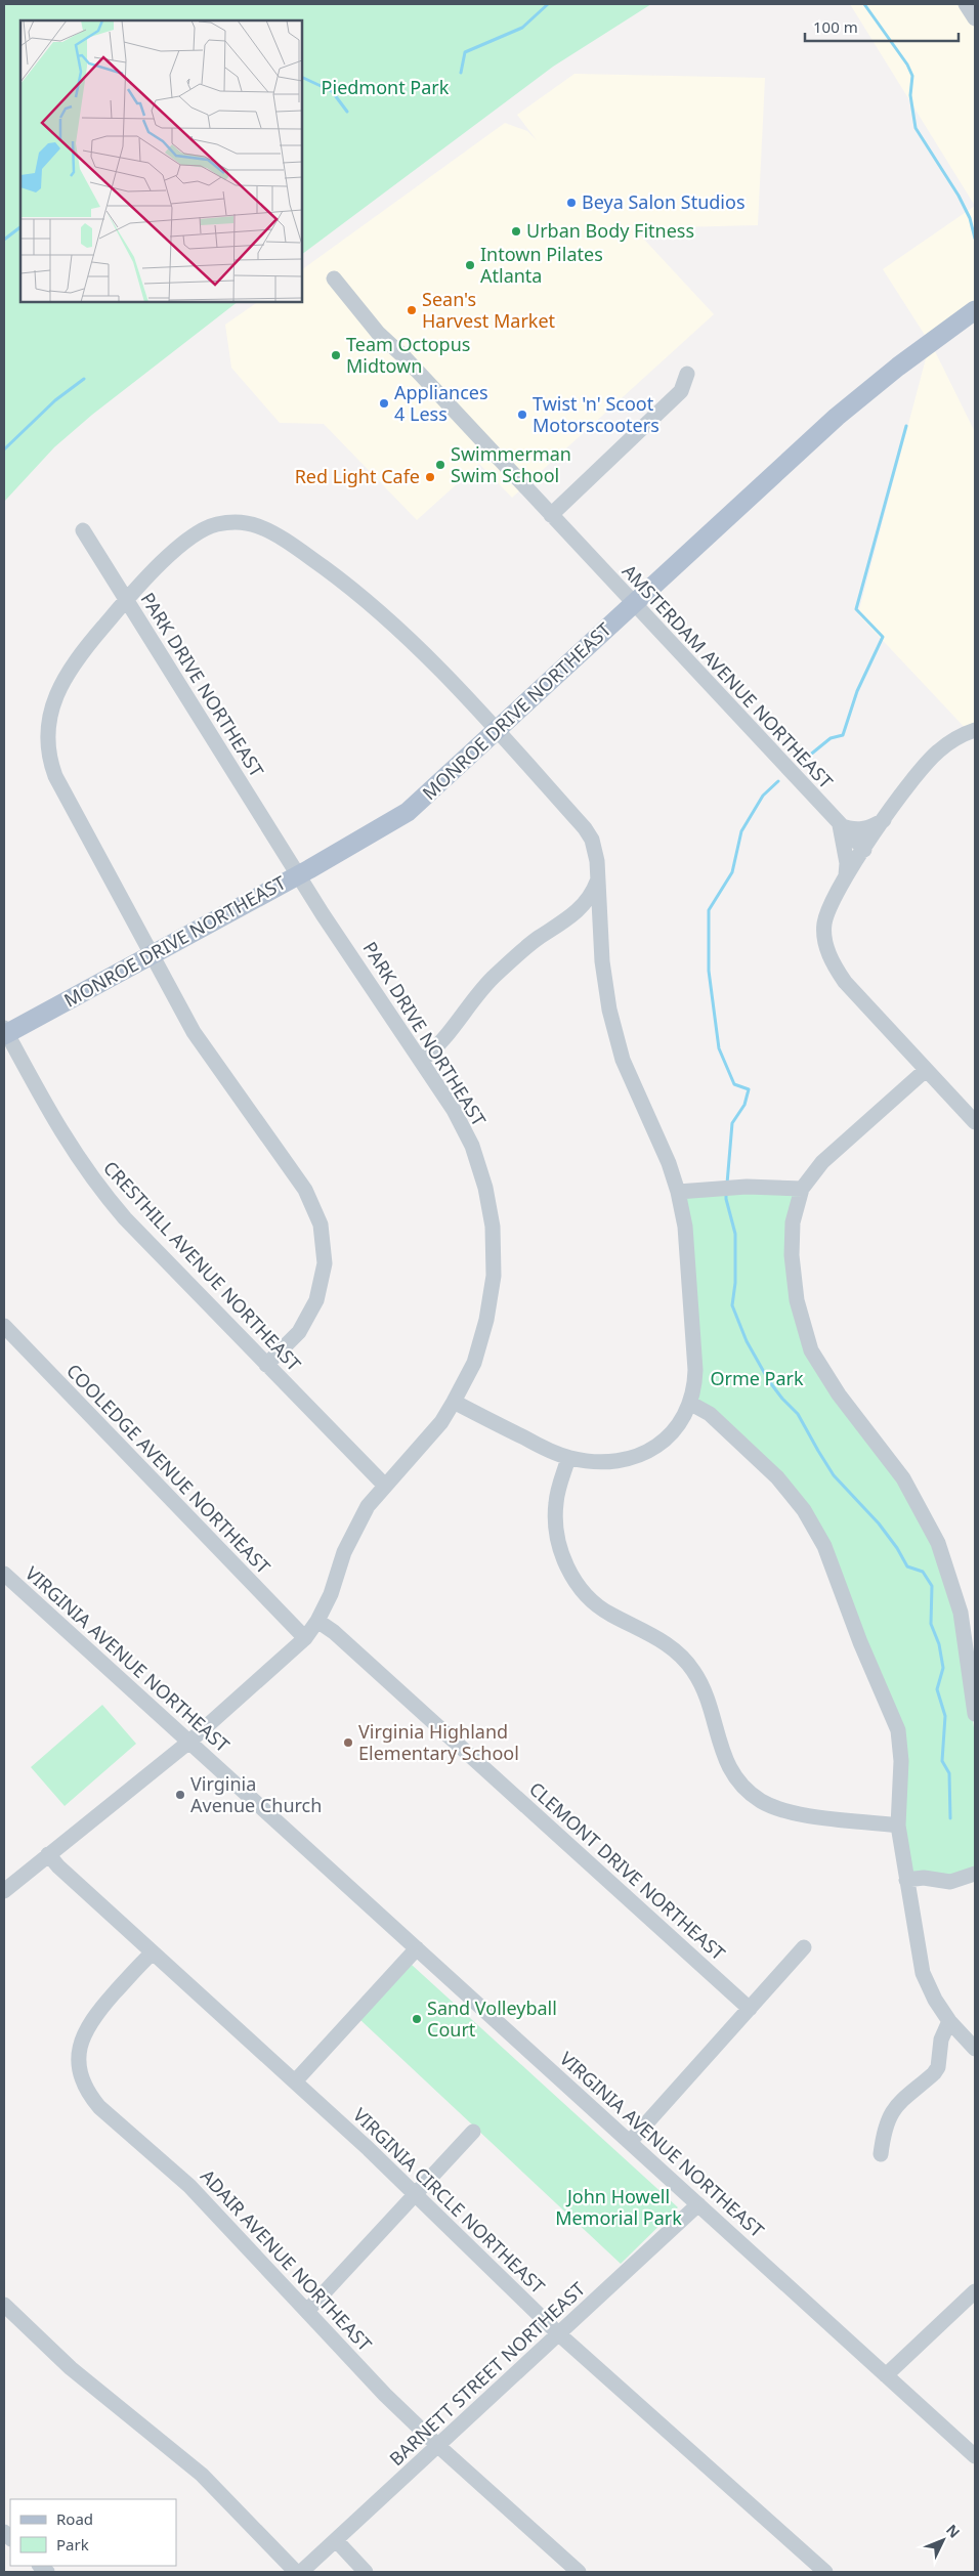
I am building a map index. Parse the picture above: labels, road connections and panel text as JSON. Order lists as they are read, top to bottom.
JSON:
{
  "streets": {
    "main road": ["MONROE DRIVE NORTHEAST"],
    "street": [
      "AMSTERDAM AVENUE NORTHEAST",
      "PARK DRIVE NORTHEAST",
      "CRESTHILL AVENUE NORTHEAST",
      "COOLEDGE AVENUE NORTHEAST",
      "VIRGINIA AVENUE NORTHEAST",
      "CLEMONT DRIVE NORTHEAST",
      "VIRGINIA CIRCLE NORTHEAST",
      "ADAIR AVENUE NORTHEAST",
      "BARNETT STREET NORTHEAST"
    ]
  },
  "crossings": [
    ["AMSTERDAM AVENUE NORTHEAST", "MONROE DRIVE NORTHEAST"],
    ["PARK DRIVE NORTHEAST", "MONROE DRIVE NORTHEAST"],
    ["PARK DRIVE NORTHEAST", "CRESTHILL AVENUE NORTHEAST"],
    ["PARK DRIVE NORTHEAST", "COOLEDGE AVENUE NORTHEAST"],
    ["PARK DRIVE NORTHEAST", "VIRGINIA AVENUE NORTHEAST"],
    ["PARK DRIVE NORTHEAST", "CLEMONT DRIVE NORTHEAST"],
    ["PARK DRIVE NORTHEAST", "VIRGINIA CIRCLE NORTHEAST"],
    ["MONROE DRIVE NORTHEAST", "CRESTHILL AVENUE NORTHEAST"],
    ["VIRGINIA AVENUE NORTHEAST", "BARNETT STREET NORTHEAST"],
    ["VIRGINIA CIRCLE NORTHEAST", "ADAIR AVENUE NORTHEAST"],
    ["VIRGINIA CIRCLE NORTHEAST", "BARNETT STREET NORTHEAST"],
    ["ADAIR AVENUE NORTHEAST", "BARNETT STREET NORTHEAST"]
  ],
  "parks": ["Piedmont Park", "Orme Park", "John Howell Memorial Park"],
  "places": [
    "Beya Salon Studios",
    "Urban Body Fitness",
    "Intown Pilates Atlanta",
    "Sean's Harvest Market",
    "Team Octopus Midtown",
    "Appliances 4 Less",
    "Twist 'n' Scoot Motorscooters",
    "Swimmerman Swim School",
    "Red Light Cafe",
    "Virginia Highland Elementary School",
    "Virginia Avenue Church",
    "Sand Volleyball Court"
  ],
  "legend": ["Road", "Park"],
  "scale_bar": "100 m",
  "north": "top right"
}
